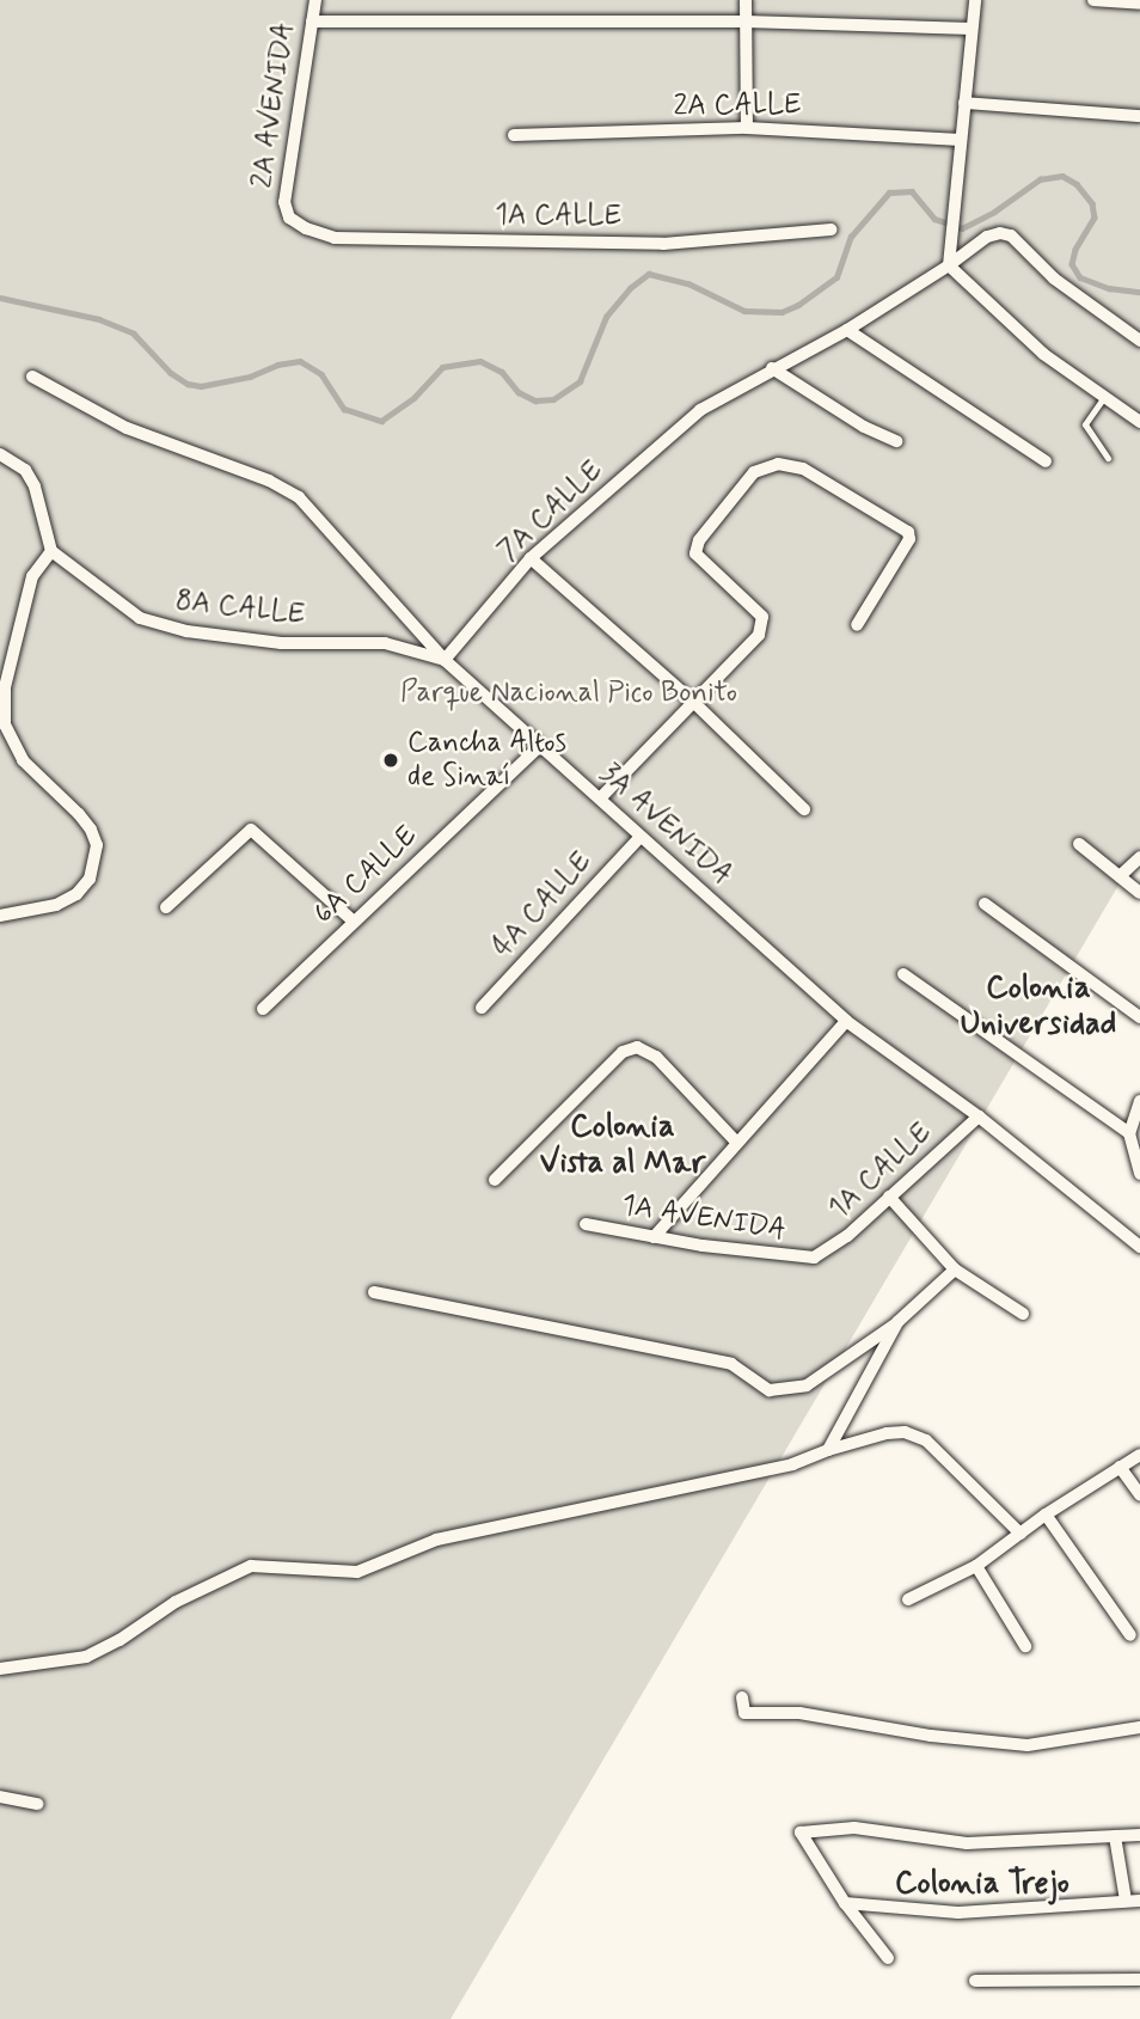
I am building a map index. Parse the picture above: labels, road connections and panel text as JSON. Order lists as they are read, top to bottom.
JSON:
{
  "streets": {
    "street": [
      "2A AVENIDA",
      "2A CALLE",
      "1A CALLE",
      "7A CALLE",
      "8A CALLE",
      "3A AVENIDA",
      "6A CALLE",
      "4A CALLE",
      "1A AVENIDA"
    ]
  },
  "crossings": [
    ["2A AVENIDA", "1A CALLE"],
    ["1A CALLE", "3A AVENIDA"],
    ["1A CALLE", "1A AVENIDA"],
    ["7A CALLE", "8A CALLE"],
    ["7A CALLE", "3A AVENIDA"],
    ["8A CALLE", "3A AVENIDA"],
    ["3A AVENIDA", "6A CALLE"],
    ["3A AVENIDA", "4A CALLE"]
  ],
  "districts": ["Colonia Universidad", "Colonia Vista al Mar", "Colonia Trejo"],
  "parks": ["Parque Nacional Pico Bonito"],
  "places": ["Cancha Altos de Sinaí"]
}
